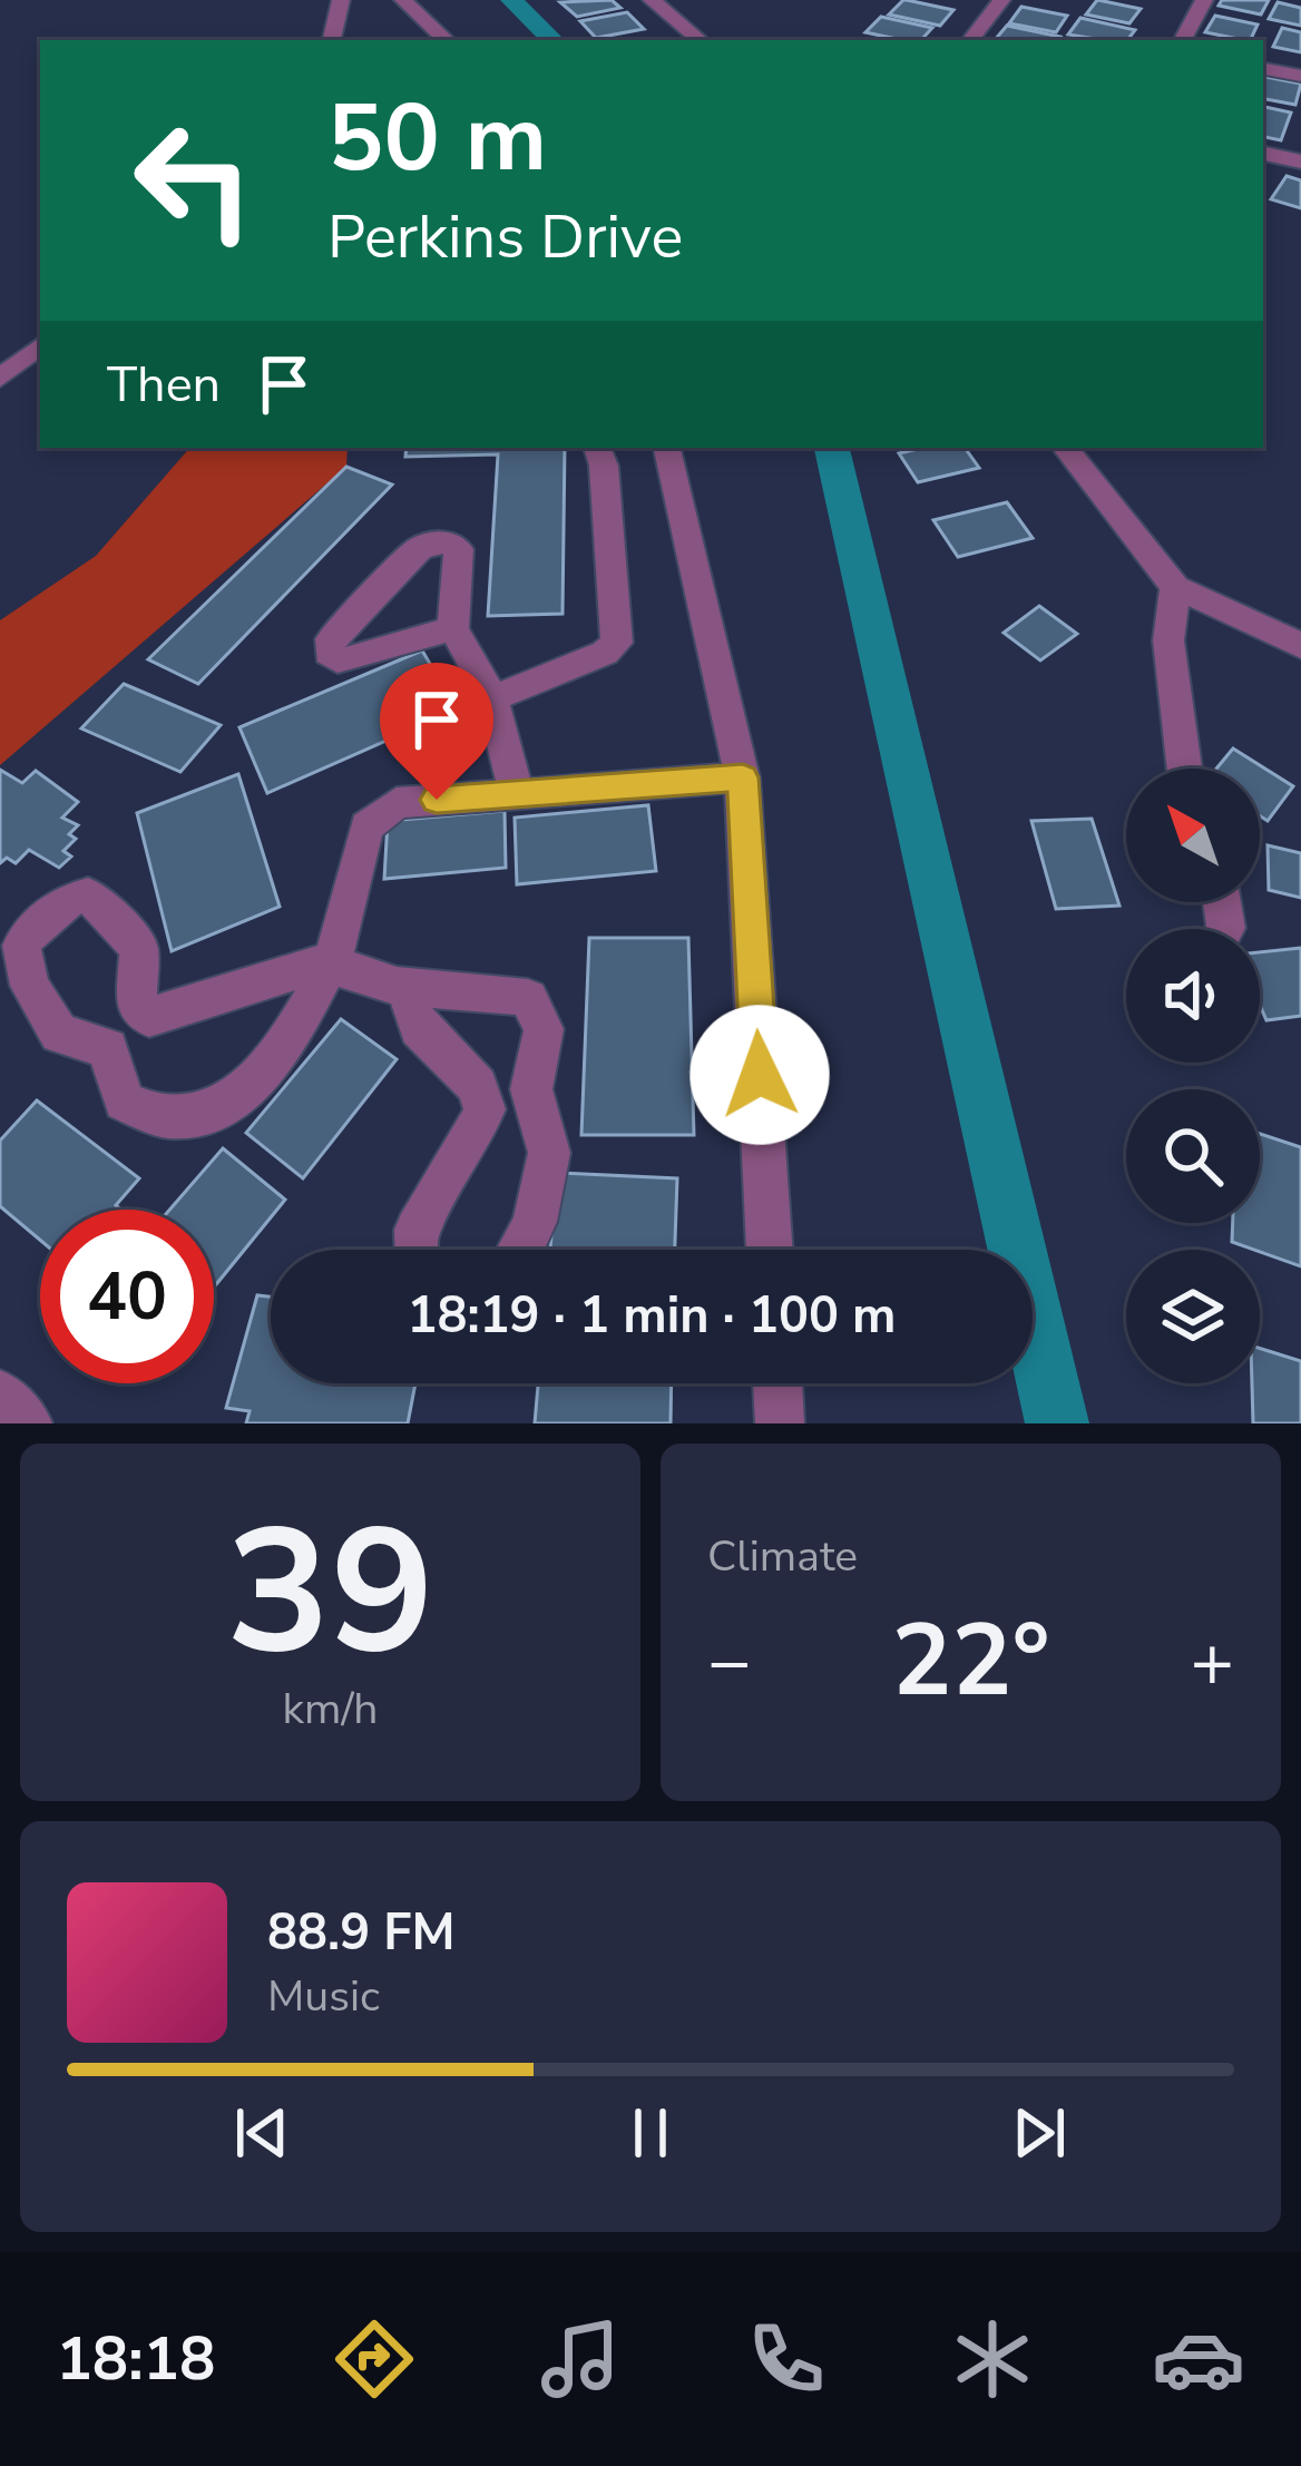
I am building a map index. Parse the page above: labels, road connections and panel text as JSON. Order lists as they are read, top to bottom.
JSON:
{
  "north": "top left",
  "page": {
    "turn": ["50 m", "Perkins Drive"],
    "then": "Then",
    "limit": "40",
    "trip": "18:19 · 1 min · 100 m",
    "tile": [
      ["39", "km/h"],
      "Climate"
    ],
    "heat": ["−", "22°", "+"],
    "song": ["88.9 FM", "Music"],
    "tabs": "18:18"
  }
}
